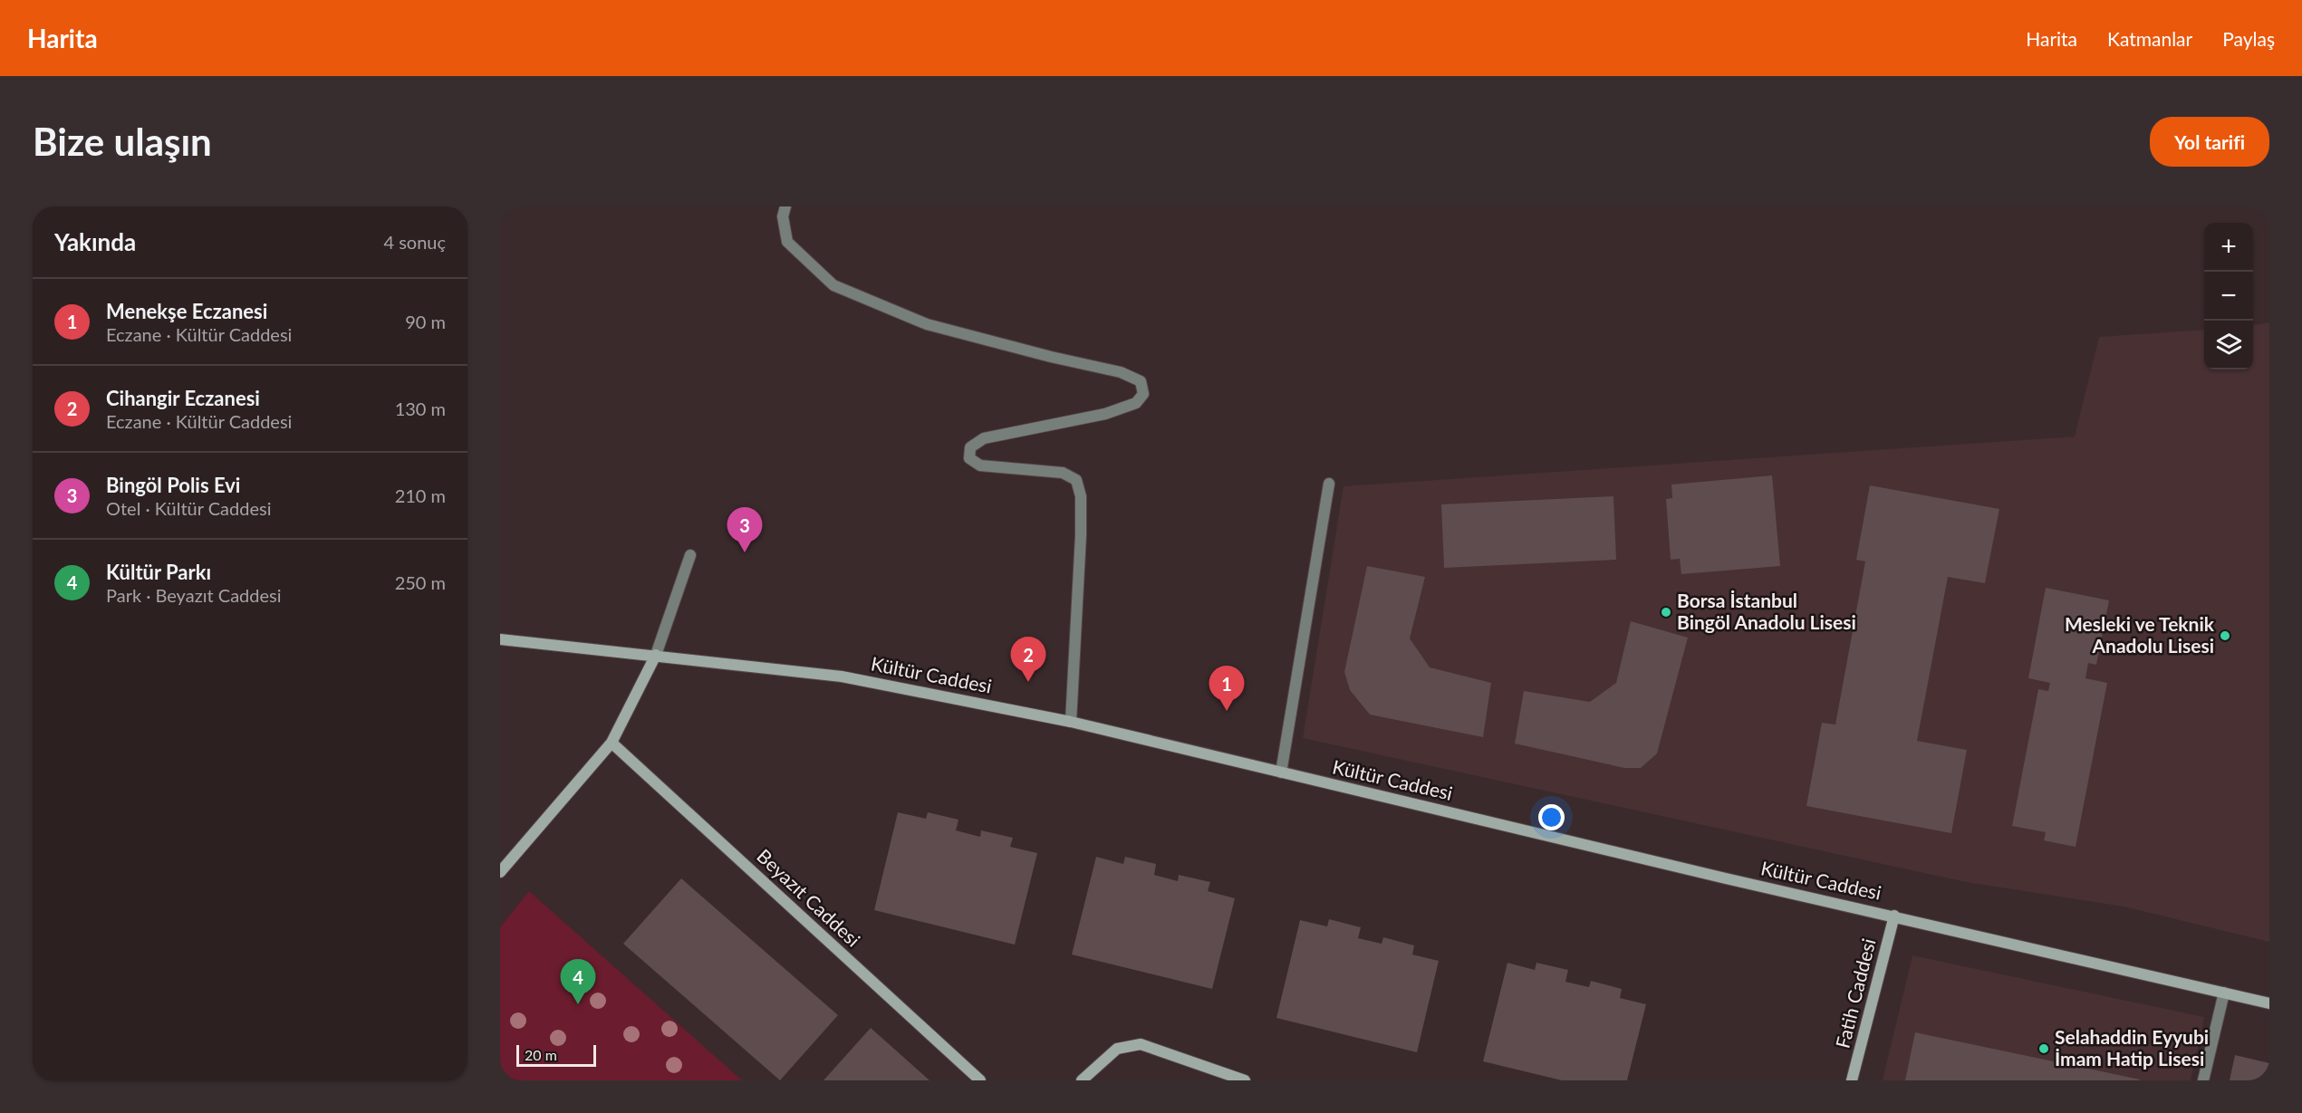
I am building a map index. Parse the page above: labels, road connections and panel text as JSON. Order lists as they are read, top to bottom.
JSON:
{
  "streets": {
    "street": ["Kültür Caddesi", "Beyazıt Caddesi", "Fatih Caddesi"]
  },
  "crossings": [
    ["Kültür Caddesi", "Fatih Caddesi"]
  ],
  "places": ["Borsa İstanbul Bingöl Anadolu Lisesi", "Mesleki ve Teknik Anadolu Lisesi", "Selahaddin Eyyubi İmam Hatip Lisesi"],
  "scale_bar": "20 m",
  "page": {
    "header": "Harita",
    "nav": ["Harita", "Katmanlar", "Paylaş"],
    "buttons": "Yol tarifi",
    "title": "Bize ulaşın",
    "heading": ["Yakında", "4 sonuç"],
    "map_buttons": ["+", "−"],
    "list": [
      {
        "mark": "1",
        "name": "Menekşe Eczanesi",
        "note": "Eczane · Kültür Caddesi",
        "value": "90 m"
      },
      {
        "mark": "2",
        "name": "Cihangir Eczanesi",
        "note": "Eczane · Kültür Caddesi",
        "value": "130 m"
      },
      {
        "mark": "3",
        "name": "Bingöl Polis Evi",
        "note": "Otel · Kültür Caddesi",
        "value": "210 m"
      },
      {
        "mark": "4",
        "name": "Kültür Parkı",
        "note": "Park · Beyazıt Caddesi",
        "value": "250 m"
      }
    ],
    "pins": [
      "3",
      "2",
      "1",
      "4"
    ],
    "scale": "20 m"
  }
}
